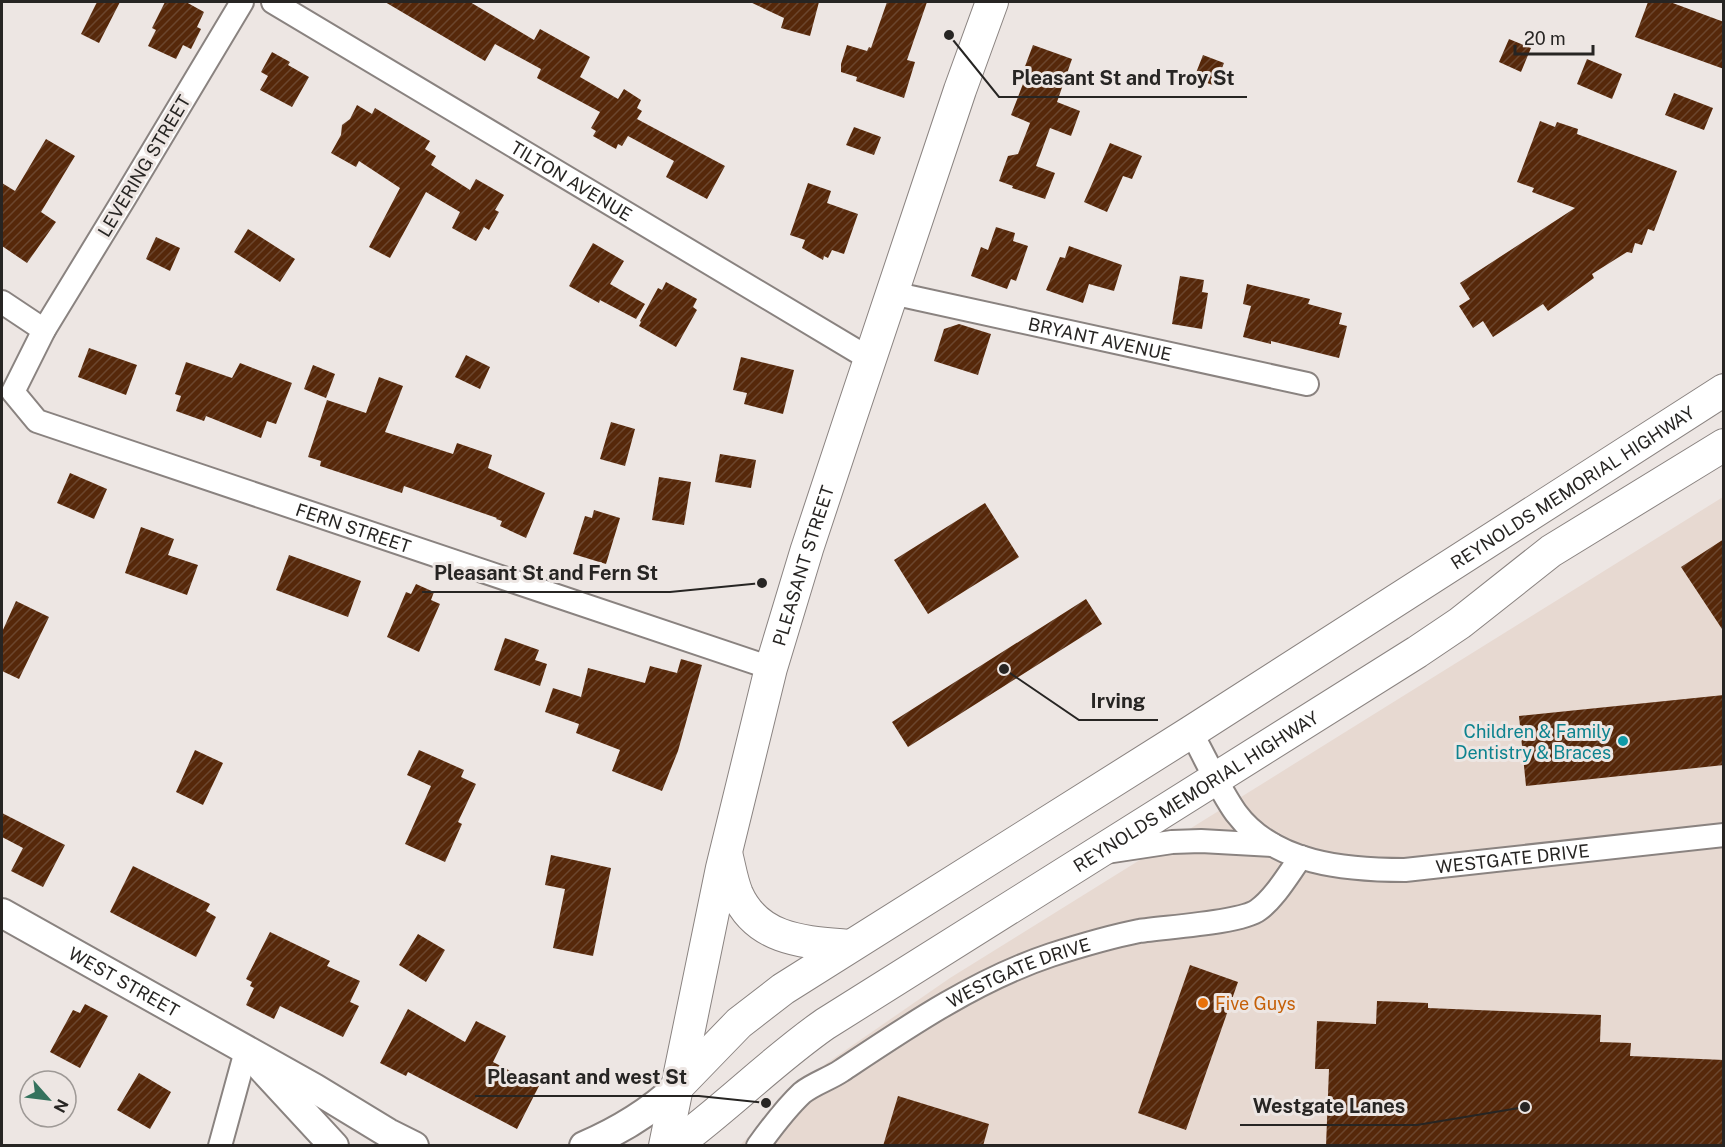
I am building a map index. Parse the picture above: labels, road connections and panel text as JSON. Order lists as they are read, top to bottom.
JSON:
{
  "streets": {
    "main road": ["REYNOLDS MEMORIAL HIGHWAY", "PLEASANT STREET"],
    "street": [
      "LEVERING STREET",
      "TILTON AVENUE",
      "BRYANT AVENUE",
      "FERN STREET",
      "WESTGATE DRIVE",
      "WEST STREET"
    ]
  },
  "crossings": [
    ["LEVERING STREET", "FERN STREET"],
    ["TILTON AVENUE", "PLEASANT STREET"],
    ["BRYANT AVENUE", "PLEASANT STREET"],
    ["REYNOLDS MEMORIAL HIGHWAY", "PLEASANT STREET"],
    ["REYNOLDS MEMORIAL HIGHWAY", "WESTGATE DRIVE"],
    ["FERN STREET", "PLEASANT STREET"]
  ],
  "places": [
    "Pleasant St and Troy St",
    "Pleasant St and Fern St",
    "Irving",
    "Children & Family Dentistry & Braces",
    "Five Guys",
    "Pleasant and west St",
    "Westgate Lanes"
  ],
  "scale_bar": "20 m",
  "north": "bottom right"
}
